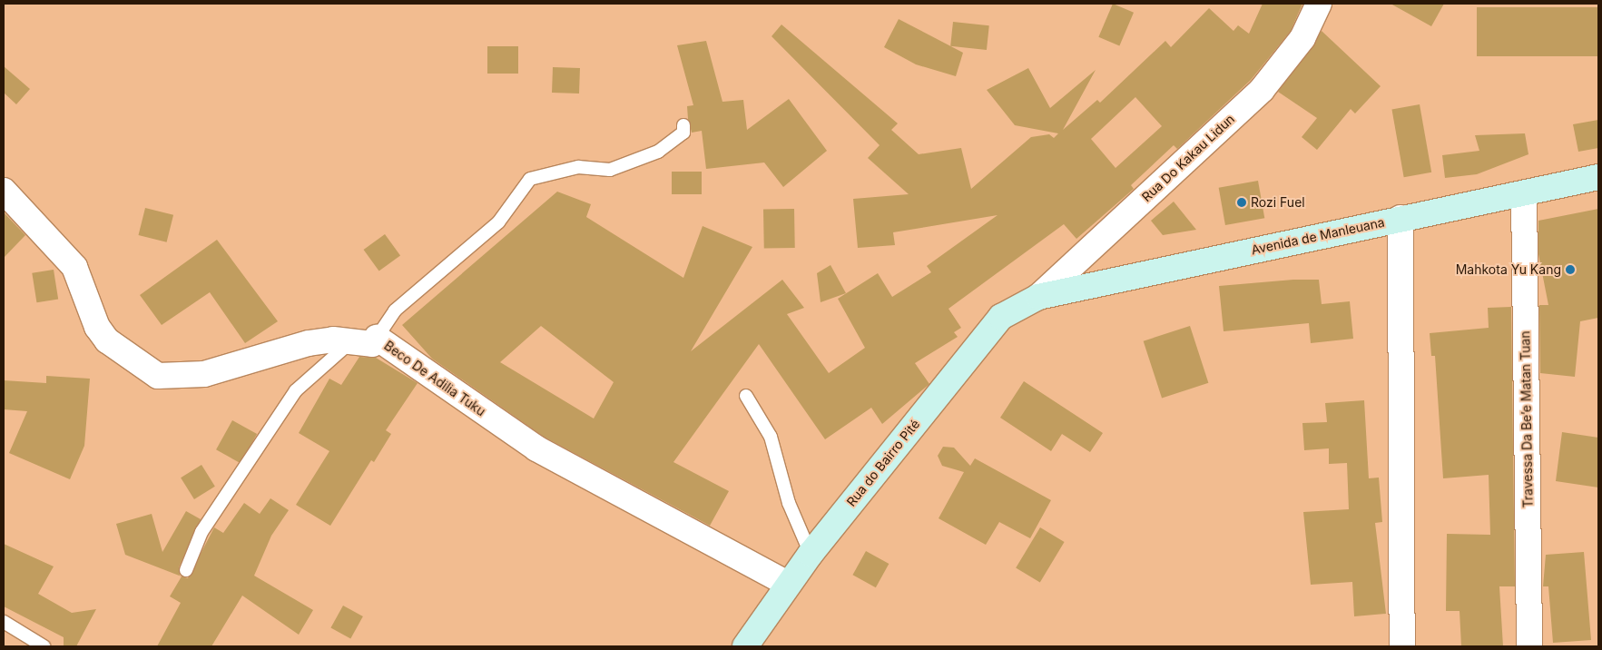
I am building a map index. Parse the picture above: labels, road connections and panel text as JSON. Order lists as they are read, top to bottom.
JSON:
{
  "streets": {
    "main road": ["Avenida de Manleuana", "Rua do Bairro Pité"],
    "street": ["Rua Do Kakau Lidun", "Beco De Adilia Tuku", "Travessa Da Be’e Matan Tuan"]
  },
  "crossings": [
    ["Rua Do Kakau Lidun", "Avenida de Manleuana"],
    ["Rua Do Kakau Lidun", "Rua do Bairro Pité"],
    ["Avenida de Manleuana", "Travessa Da Be’e Matan Tuan"],
    ["Avenida de Manleuana", "Rua do Bairro Pité"],
    ["Beco De Adilia Tuku", "Rua do Bairro Pité"]
  ],
  "places": ["Rozi Fuel", "Mahkota Yu Kang"]
}
